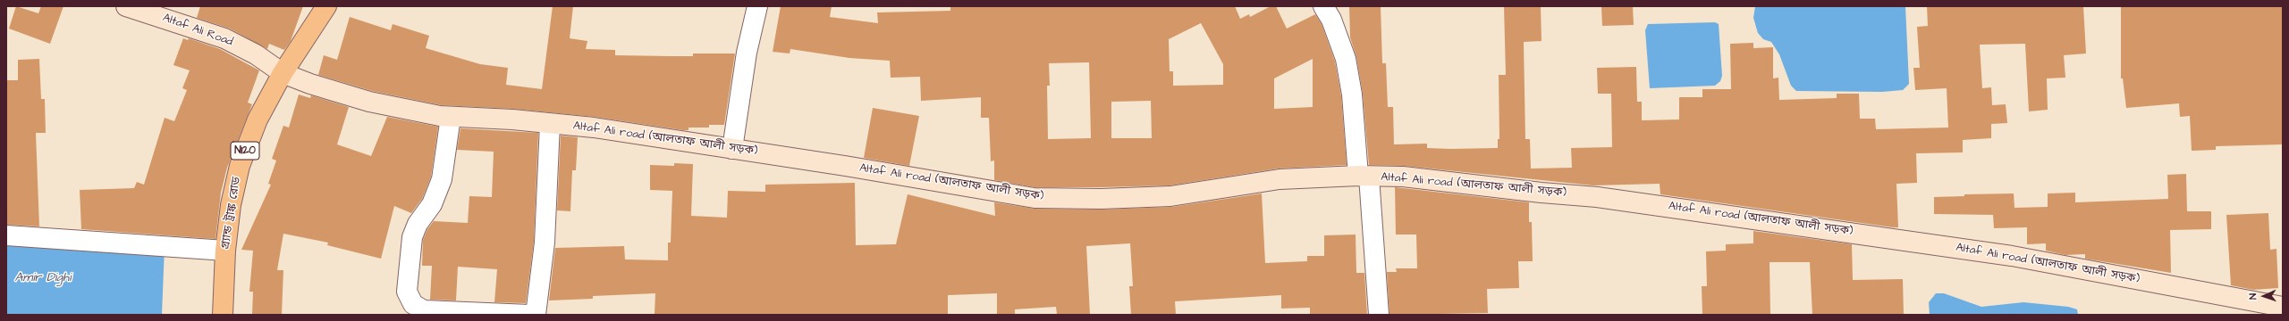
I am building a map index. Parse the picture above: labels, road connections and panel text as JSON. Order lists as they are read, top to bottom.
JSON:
{
  "streets": {
    "highway": ["N120", "গ্র্যান্ড ট্রাঙ্ক রোড"],
    "main road": ["Altaf Ali Road", "Altaf Ali road (আলতাফ আলী সড়ক)"]
  },
  "crossings": [
    ["Altaf Ali Road", "Altaf Ali road (আলতাফ আলী সড়ক)"],
    ["Altaf Ali Road", "গ্র্যান্ড ট্রাঙ্ক রোড"],
    ["Altaf Ali road (আলতাফ আলী সড়ক)", "গ্র্যান্ড ট্রাঙ্ক রোড"]
  ],
  "water": ["Amir Dighi"],
  "north": "left"
}
